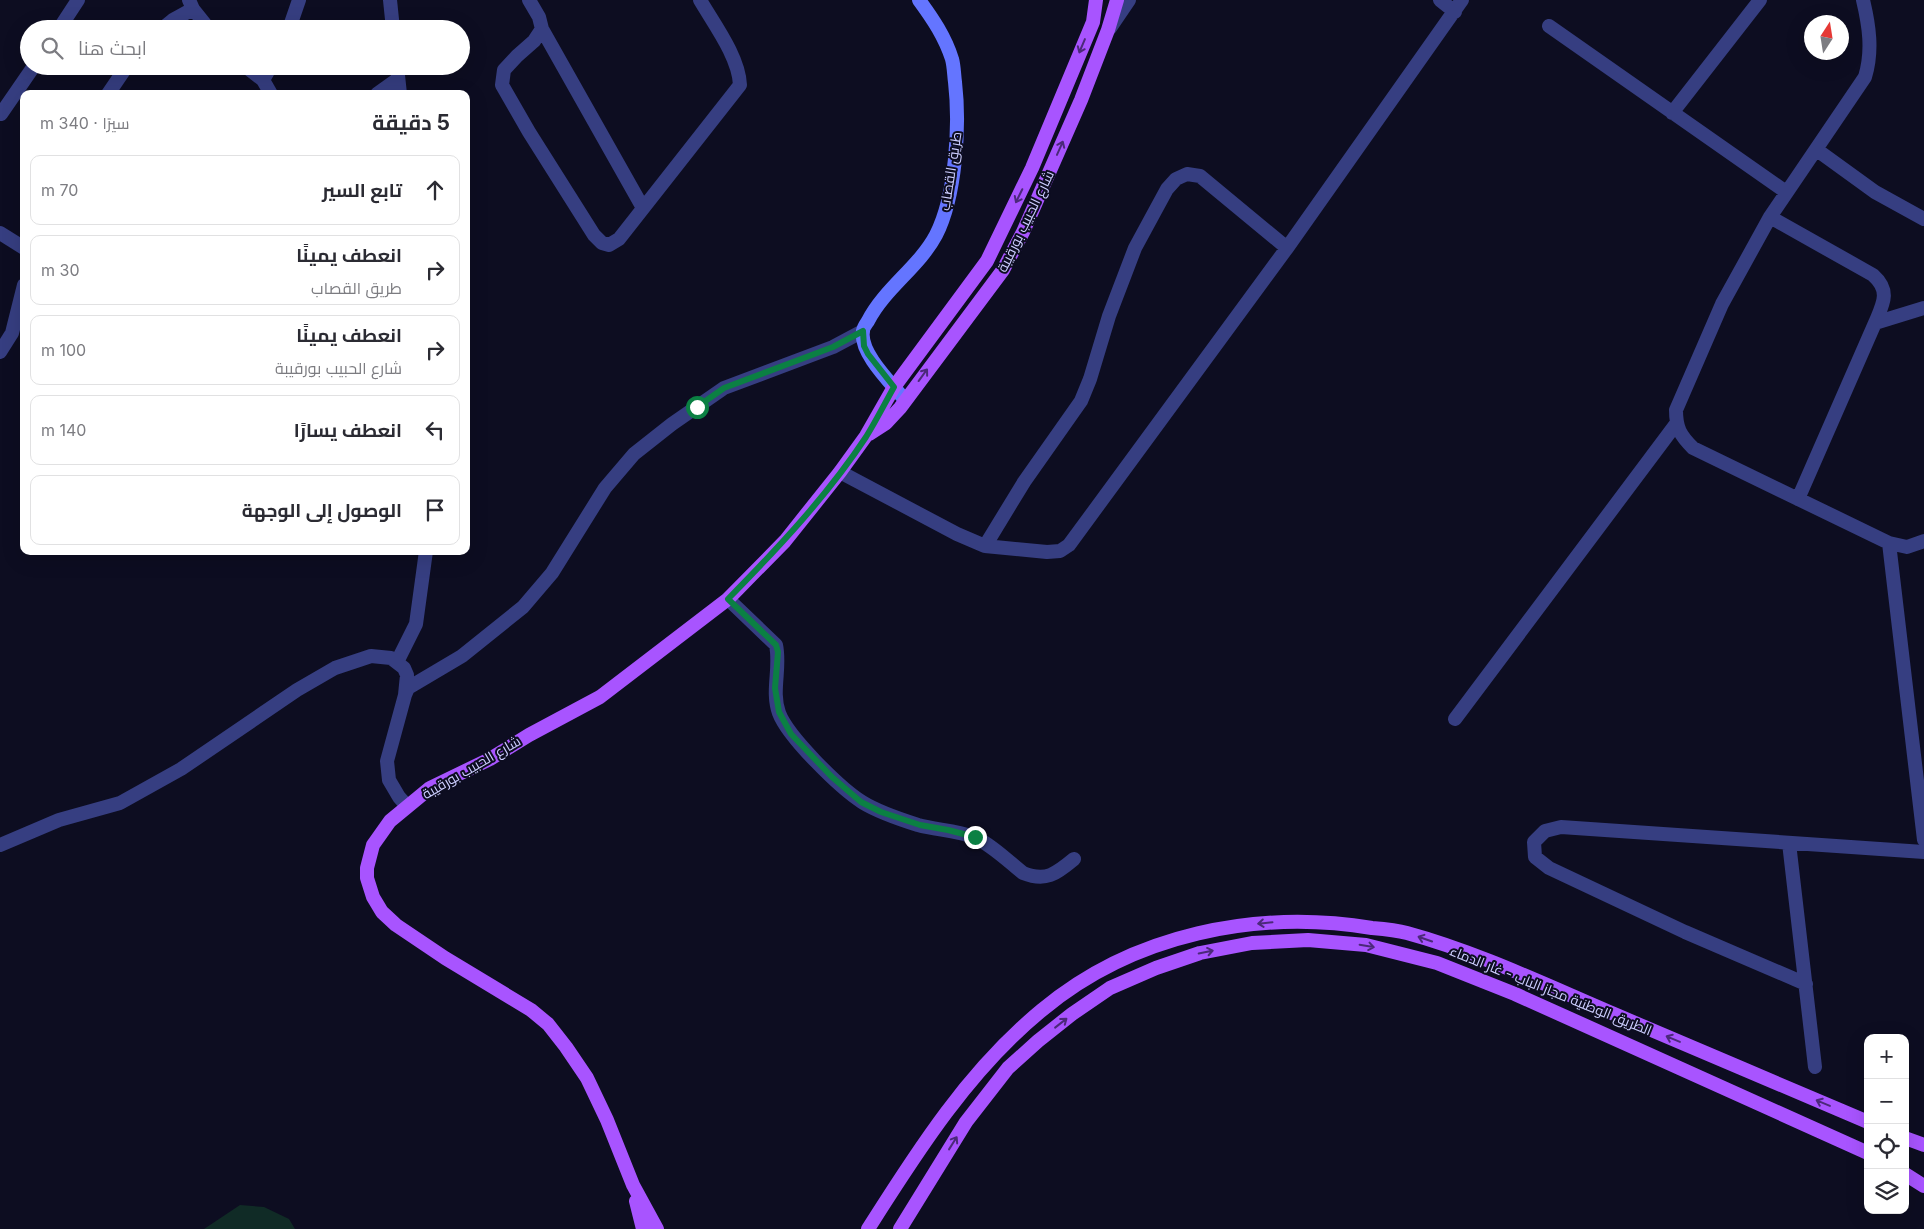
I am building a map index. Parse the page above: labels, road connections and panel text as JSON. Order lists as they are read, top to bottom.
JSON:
{
  "streets": {
    "main road": ["طريق القصاب", "شارع الحبيب بورقيبة", "الطريق الوطنية مجاز الباب - غار الدماء"]
  },
  "north": "top",
  "page": {
    "search": "ابحث هنا",
    "heading": ["5 دقيقة", "سيرًا · 340 m"],
    "list": [
      ["تابع السير", "70 m"],
      ["انعطف يمينًا", "طريق القصاب", "30 m"],
      ["انعطف يمينًا", "شارع الحبيب بورقيبة", "100 m"],
      ["انعطف يسارًا", "140 m"],
      "الوصول إلى الوجهة"
    ],
    "map_buttons": ["+", "−"]
  }
}
